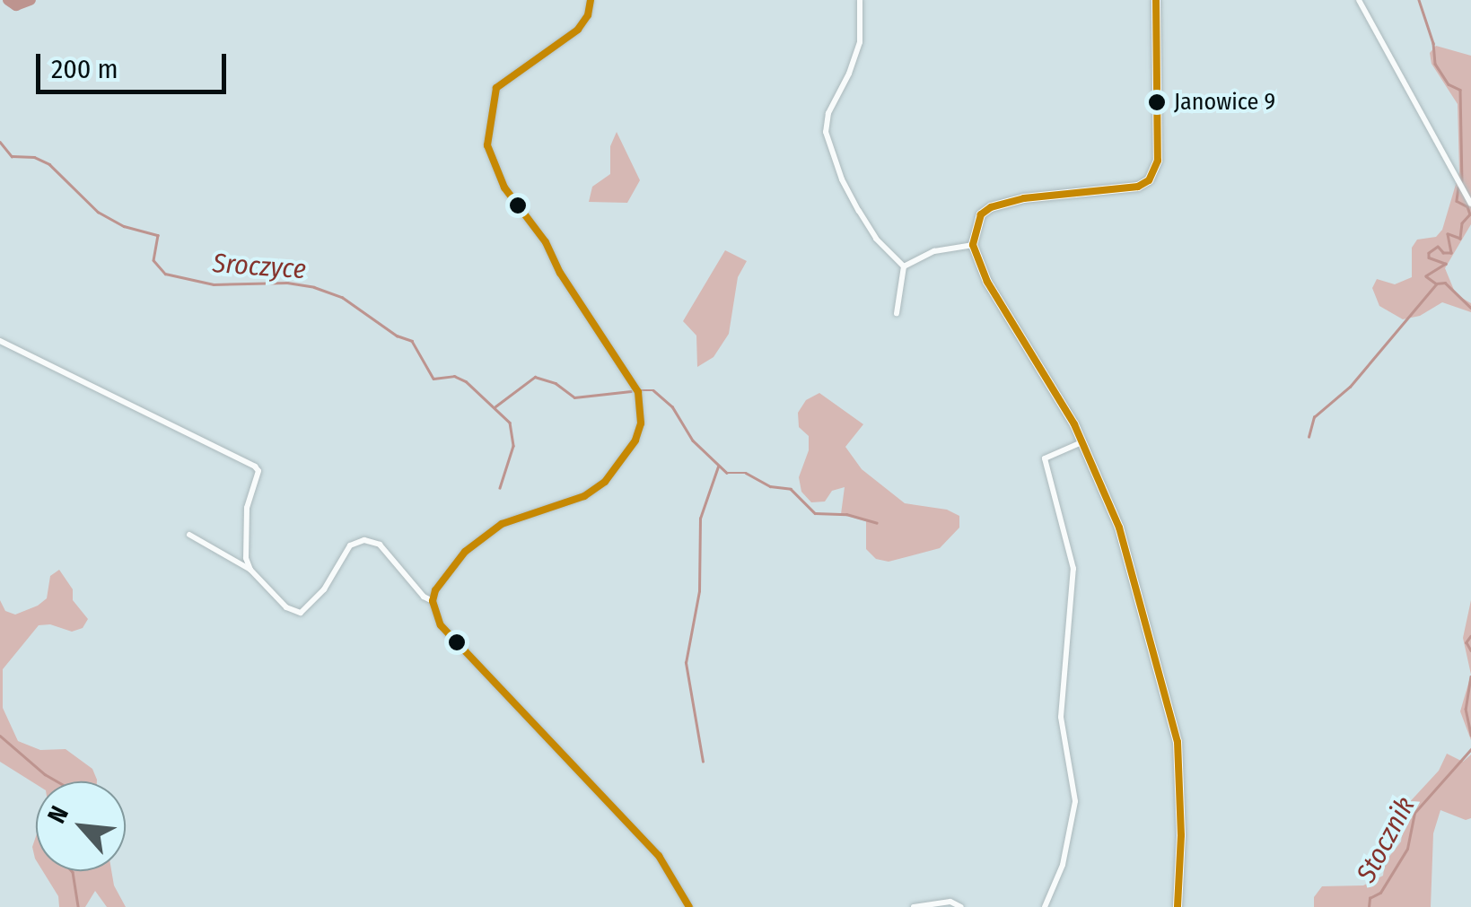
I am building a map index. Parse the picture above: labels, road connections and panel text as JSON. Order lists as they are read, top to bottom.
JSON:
{
  "water": ["Sroczyce", "Stocznik"],
  "places": ["Janowice 9"],
  "scale_bar": "200 m",
  "north": "top left"
}
